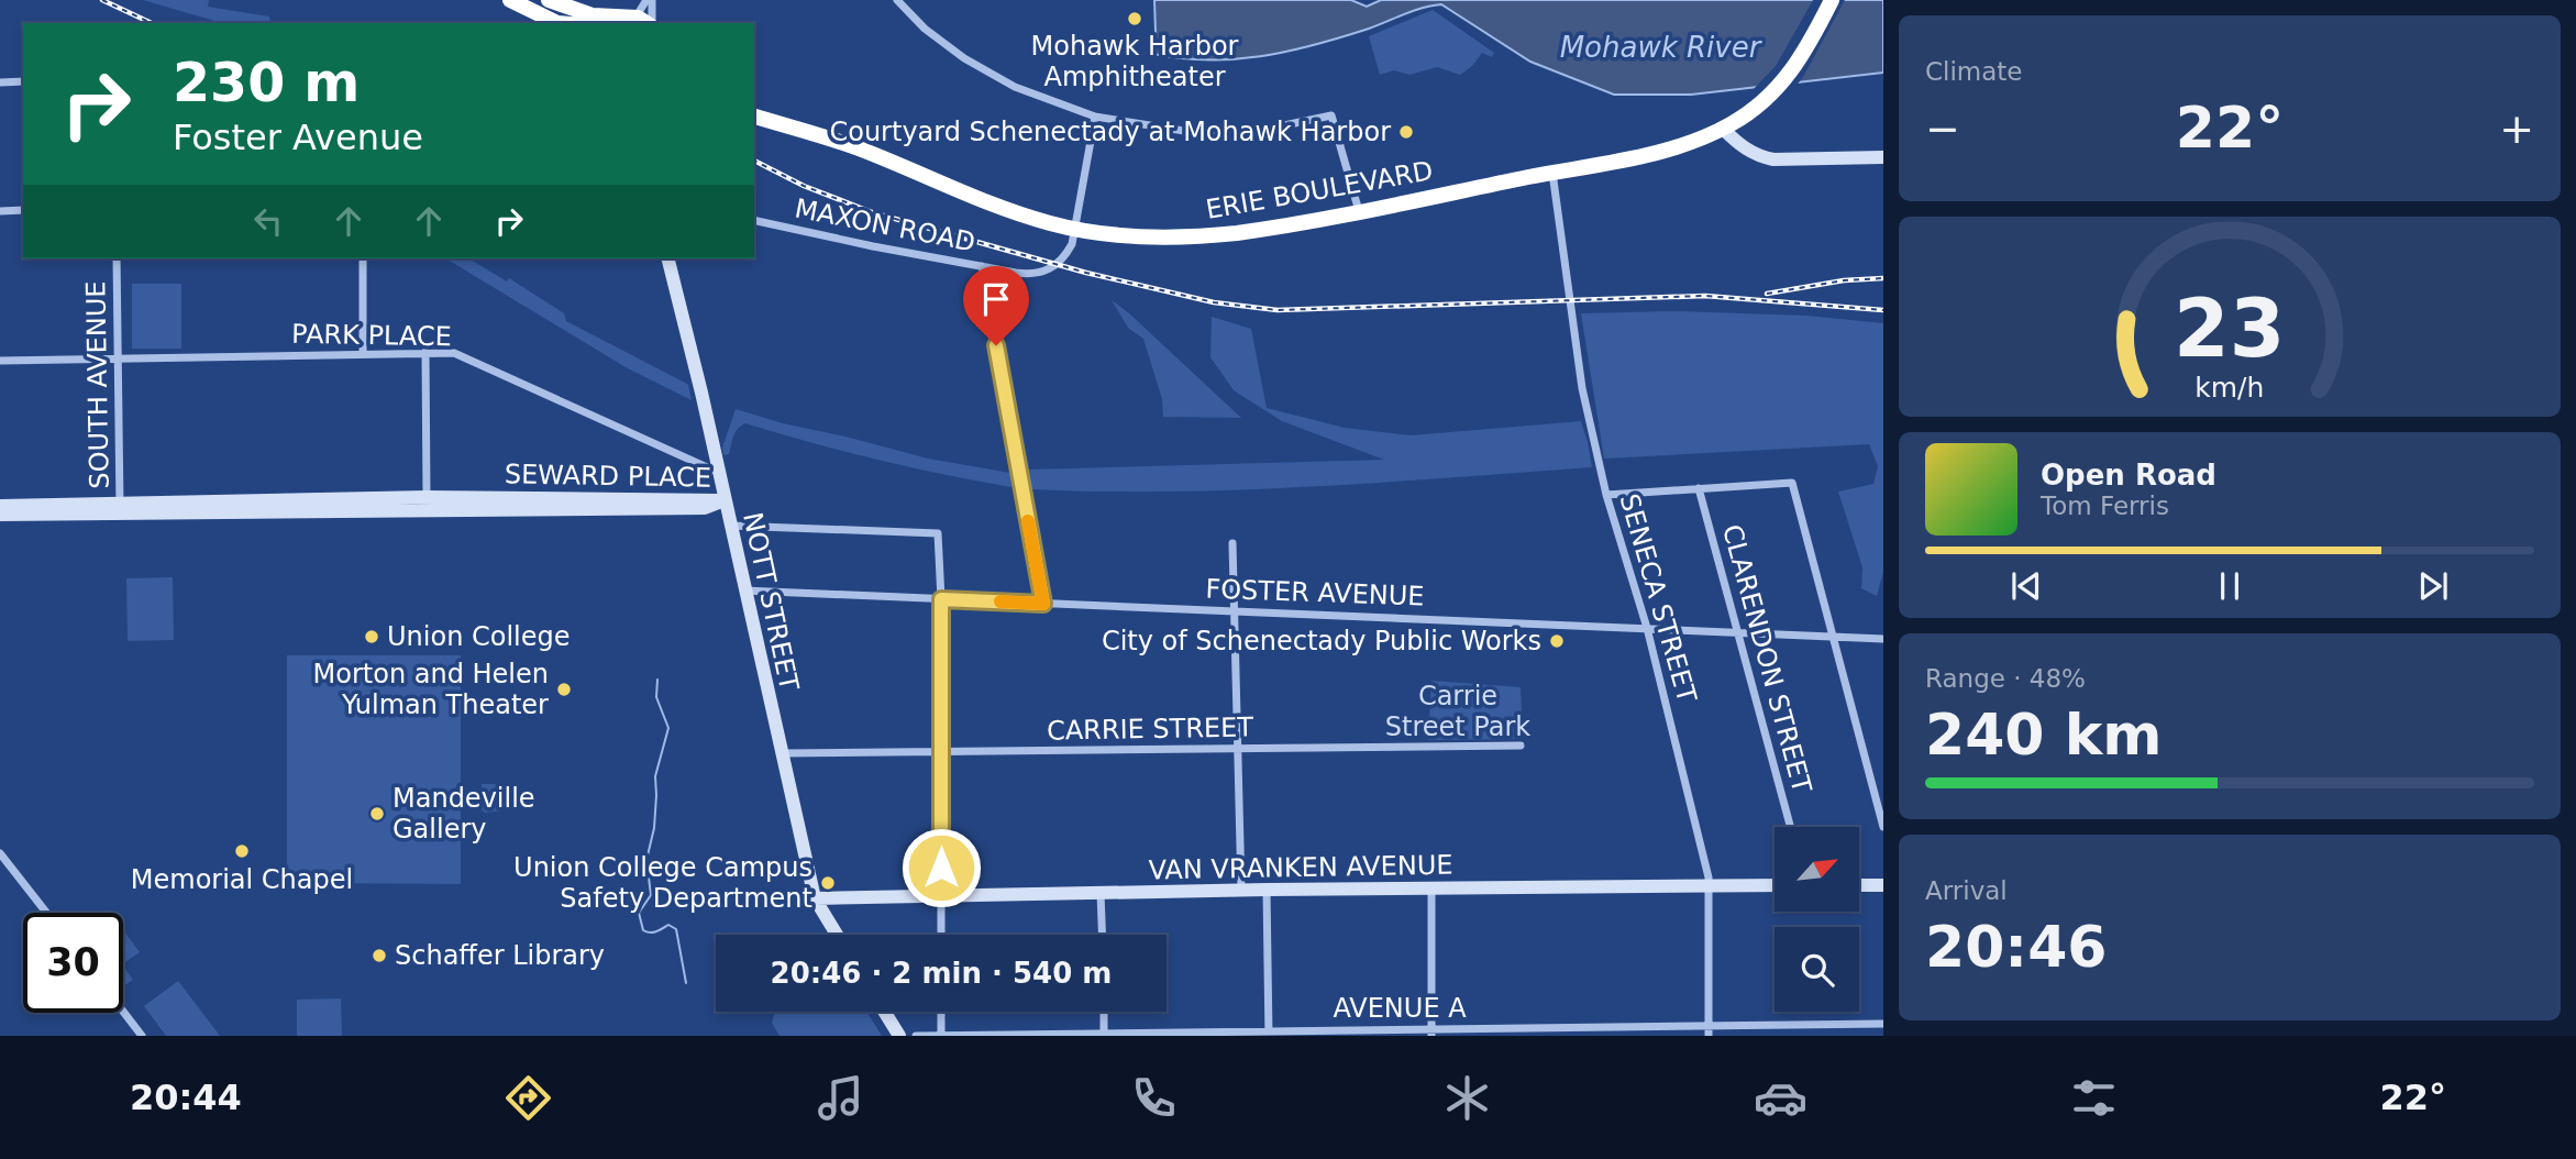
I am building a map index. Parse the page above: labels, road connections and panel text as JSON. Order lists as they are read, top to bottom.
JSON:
{
  "streets": {
    "highway": ["ERIE BOULEVARD"],
    "street": [
      "MAXON ROAD",
      "PARK PLACE",
      "SOUTH AVENUE",
      "SEWARD PLACE",
      "FOSTER AVENUE",
      "SENECA STREET",
      "NOTT STREET",
      "CLARENDON STREET",
      "CARRIE STREET",
      "VAN VRANKEN AVENUE",
      "AVENUE A"
    ]
  },
  "crossings": [
    ["ERIE BOULEVARD", "MAXON ROAD"],
    ["ERIE BOULEVARD", "SENECA STREET"],
    ["PARK PLACE", "SOUTH AVENUE"],
    ["PARK PLACE", "NOTT STREET"],
    ["SOUTH AVENUE", "SEWARD PLACE"],
    ["SEWARD PLACE", "NOTT STREET"],
    ["FOSTER AVENUE", "SENECA STREET"],
    ["FOSTER AVENUE", "NOTT STREET"],
    ["FOSTER AVENUE", "CLARENDON STREET"],
    ["SENECA STREET", "VAN VRANKEN AVENUE"],
    ["SENECA STREET", "AVENUE A"],
    ["NOTT STREET", "CARRIE STREET"],
    ["NOTT STREET", "VAN VRANKEN AVENUE"]
  ],
  "water": ["Mohawk River"],
  "parks": ["Carrie Street Park"],
  "places": [
    "Mohawk Harbor Amphitheater",
    "Courtyard Schenectady at Mohawk Harbor",
    "Union College",
    "City of Schenectady Public Works",
    "Morton and Helen Yulman Theater",
    "Mandeville Gallery",
    "Memorial Chapel",
    "Union College Campus Safety Department",
    "Schaffer Library"
  ],
  "north": "top right",
  "page": {
    "tile": [
      "Climate",
      ["Range · 48%", "240 km"],
      ["Arrival", "20:46"]
    ],
    "turn": ["230 m", "Foster Avenue"],
    "heat": ["−", "22°", "+"],
    "song": ["Open Road", "Tom Ferris"],
    "limit": "30",
    "trip": "20:46 · 2 min · 540 m",
    "tabs": ["20:44", "22°"],
    "gauge": ["23", "km/h"]
  }
}
